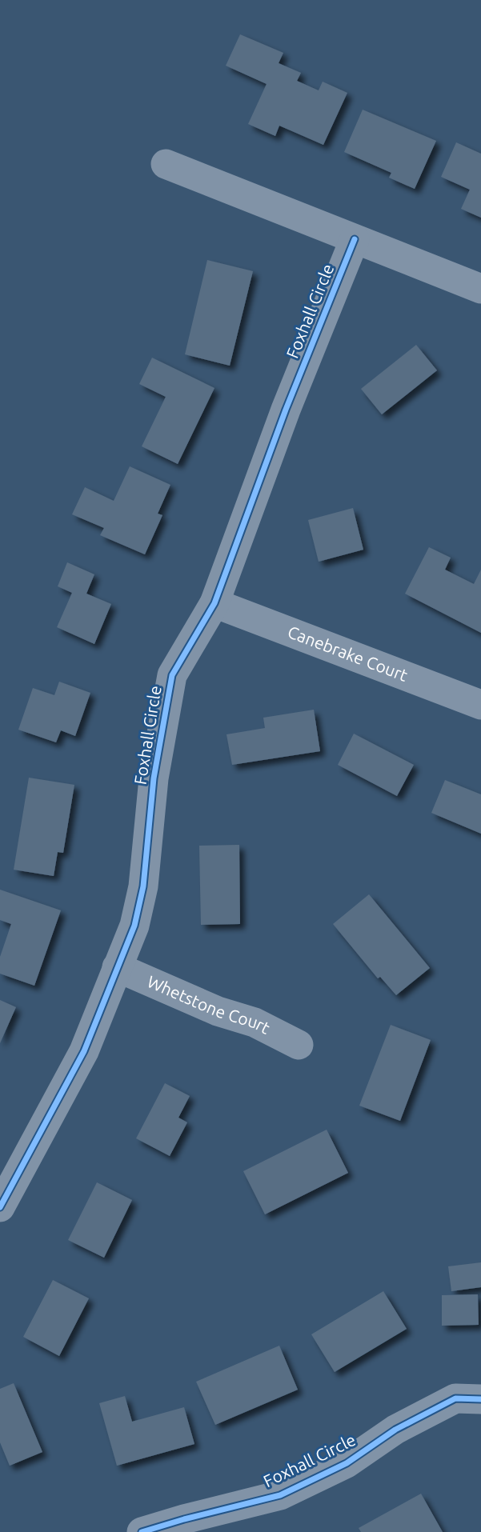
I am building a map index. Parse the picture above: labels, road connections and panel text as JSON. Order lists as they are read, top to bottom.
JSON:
{
  "streets": {
    "street": ["Foxhall Circle", "Canebrake Court", "Whetstone Court"]
  },
  "crossings": [
    ["Foxhall Circle", "Canebrake Court"],
    ["Foxhall Circle", "Whetstone Court"]
  ]
}
